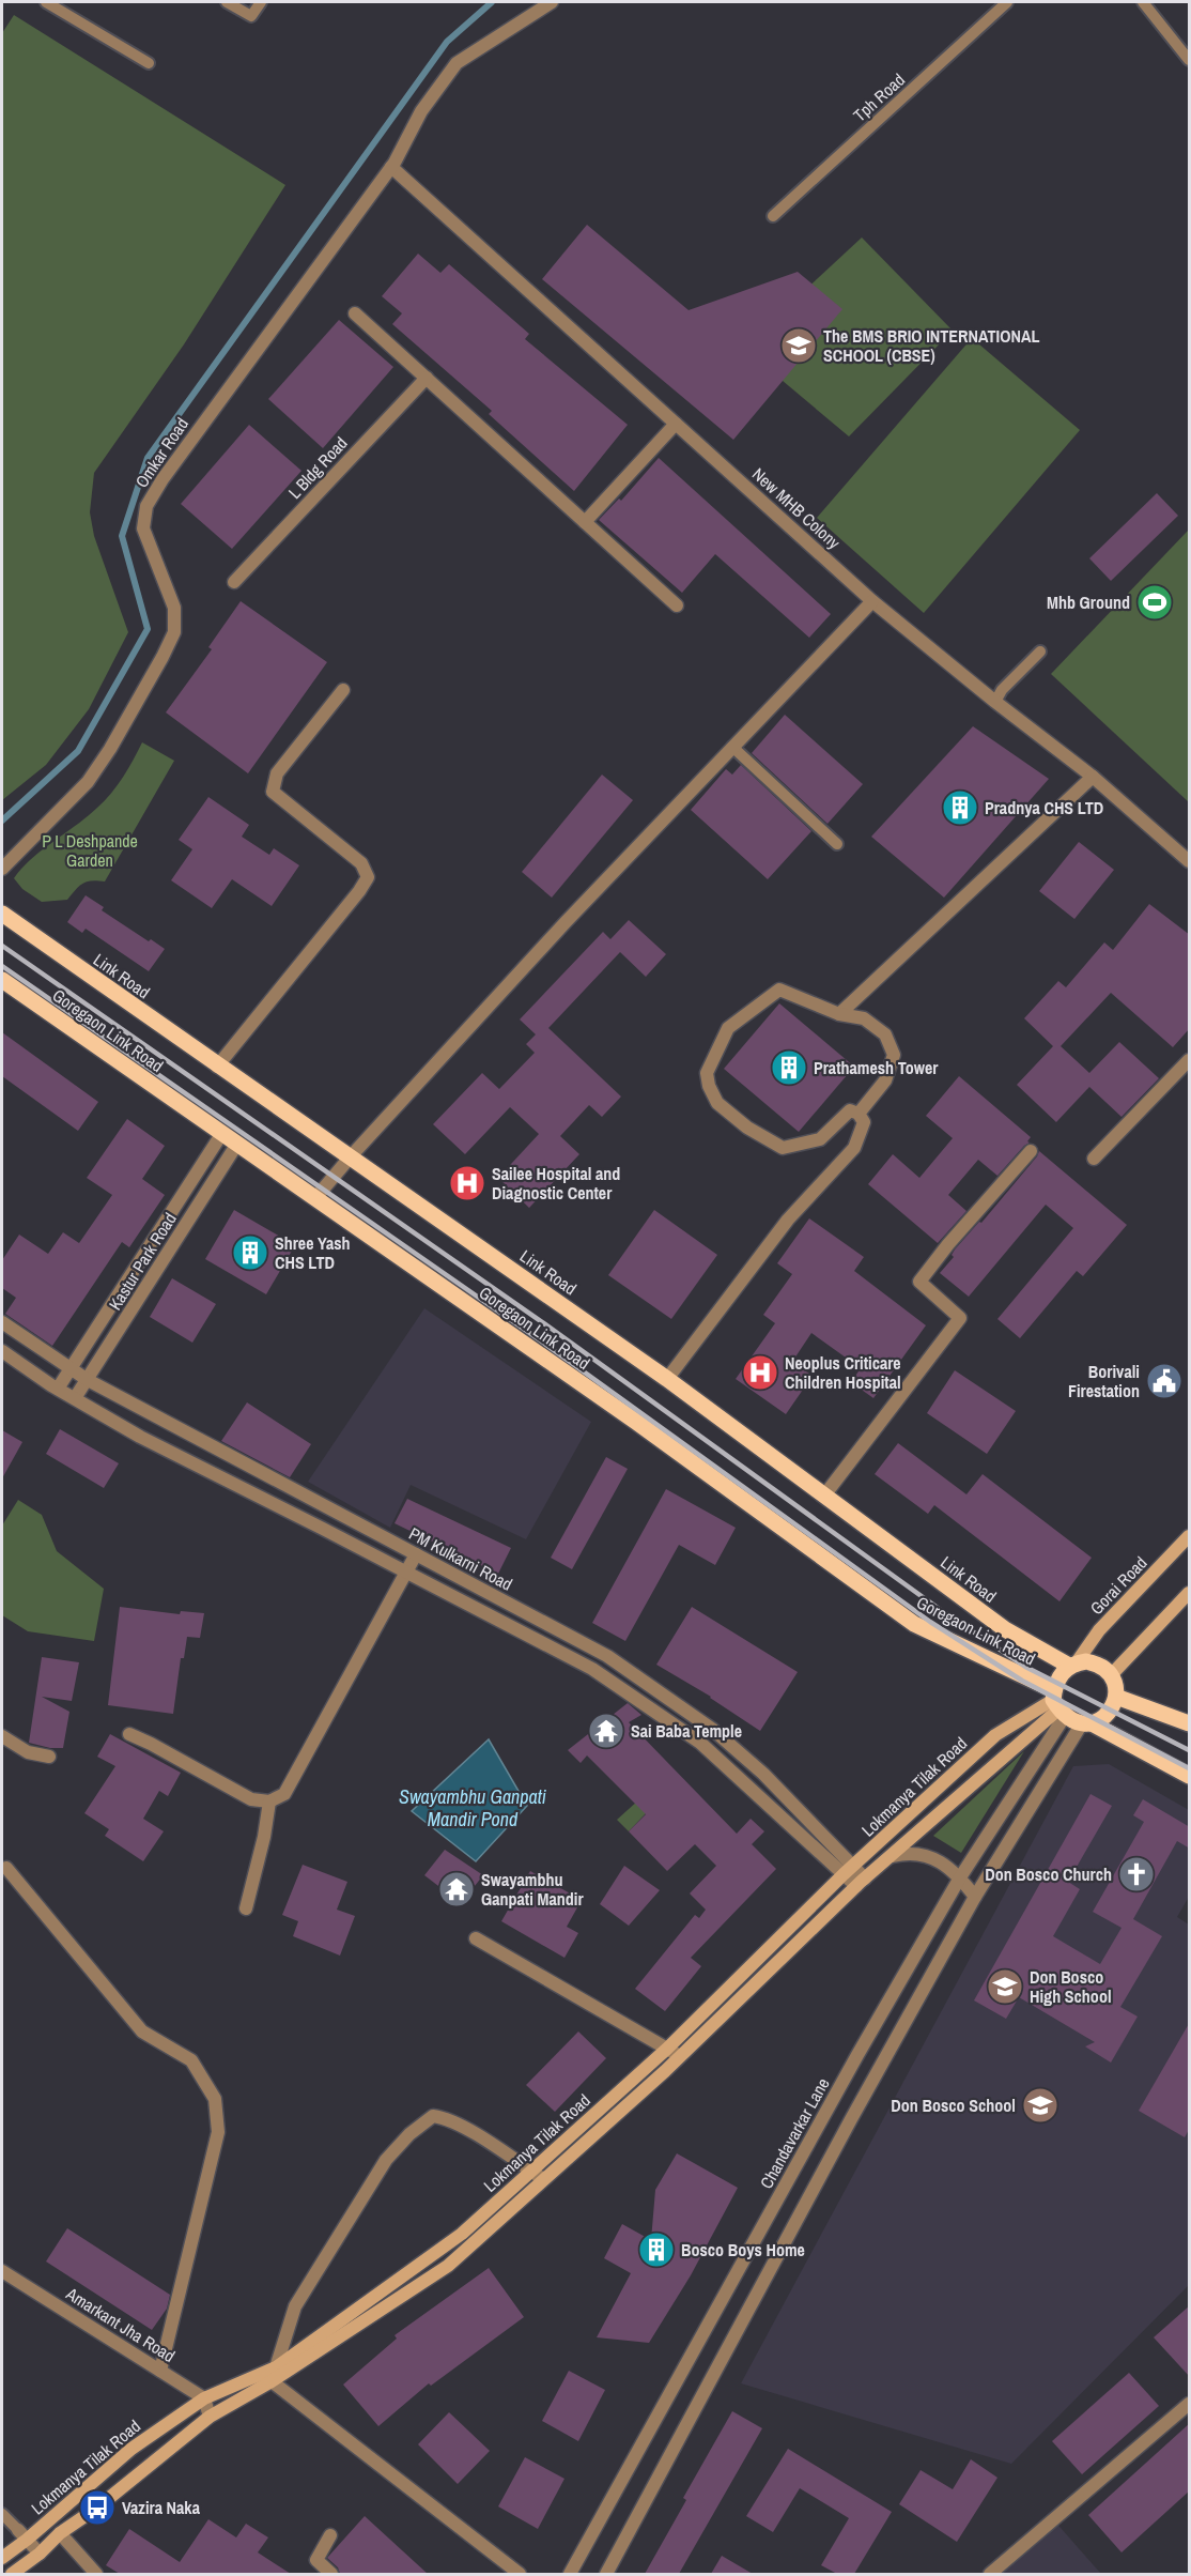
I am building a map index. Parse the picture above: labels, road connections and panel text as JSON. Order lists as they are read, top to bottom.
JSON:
{
  "streets": {
    "main road": [
      "Link Road",
      "Goregaon Link Road",
      "Gorai Road",
      "Lokmanya Tilak Road"
    ],
    "street": [
      "Omkar Road",
      "L Bldg Road",
      "New MHB Colony",
      "Kastur Park Road",
      "PM Kulkarni Road",
      "Chandavarkar Lane",
      "Amarkant Jha Road"
    ],
    "lane": ["Tph Road"]
  },
  "crossings": [
    ["Omkar Road", "New MHB Colony"],
    ["Link Road", "Goregaon Link Road"],
    ["Link Road", "Gorai Road"],
    ["Link Road", "Lokmanya Tilak Road"],
    ["Link Road", "Chandavarkar Lane"],
    ["Goregaon Link Road", "Kastur Park Road"],
    ["Goregaon Link Road", "Gorai Road"],
    ["Goregaon Link Road", "Lokmanya Tilak Road"],
    ["Goregaon Link Road", "Chandavarkar Lane"],
    ["Kastur Park Road", "PM Kulkarni Road"],
    ["PM Kulkarni Road", "Lokmanya Tilak Road"],
    ["Gorai Road", "Lokmanya Tilak Road"],
    ["Gorai Road", "Chandavarkar Lane"],
    ["Lokmanya Tilak Road", "Chandavarkar Lane"],
    ["Lokmanya Tilak Road", "Amarkant Jha Road"]
  ],
  "water": ["Swayambhu Ganpati Mandir Pond"],
  "parks": ["P L Deshpande Garden"],
  "places": {
    "school or university": ["The BMS BRIO INTERNATIONAL SCHOOL (CBSE)", "Don Bosco High School", "Don Bosco School"],
    "sports": ["Mhb Ground"],
    "building": [
      "Pradnya CHS LTD",
      "Prathamesh Tower",
      "Shree Yash CHS LTD",
      "Bosco Boys Home"
    ],
    "hospital": ["Sailee Hospital and Diagnostic Center", "Neoplus Criticare Children Hospital"],
    "public building": ["Borivali Firestation"],
    "temple": ["Sai Baba Temple", "Swayambhu Ganpati Mandir"],
    "church": ["Don Bosco Church"],
    "bus stop": ["Vazira Naka"]
  }
}
